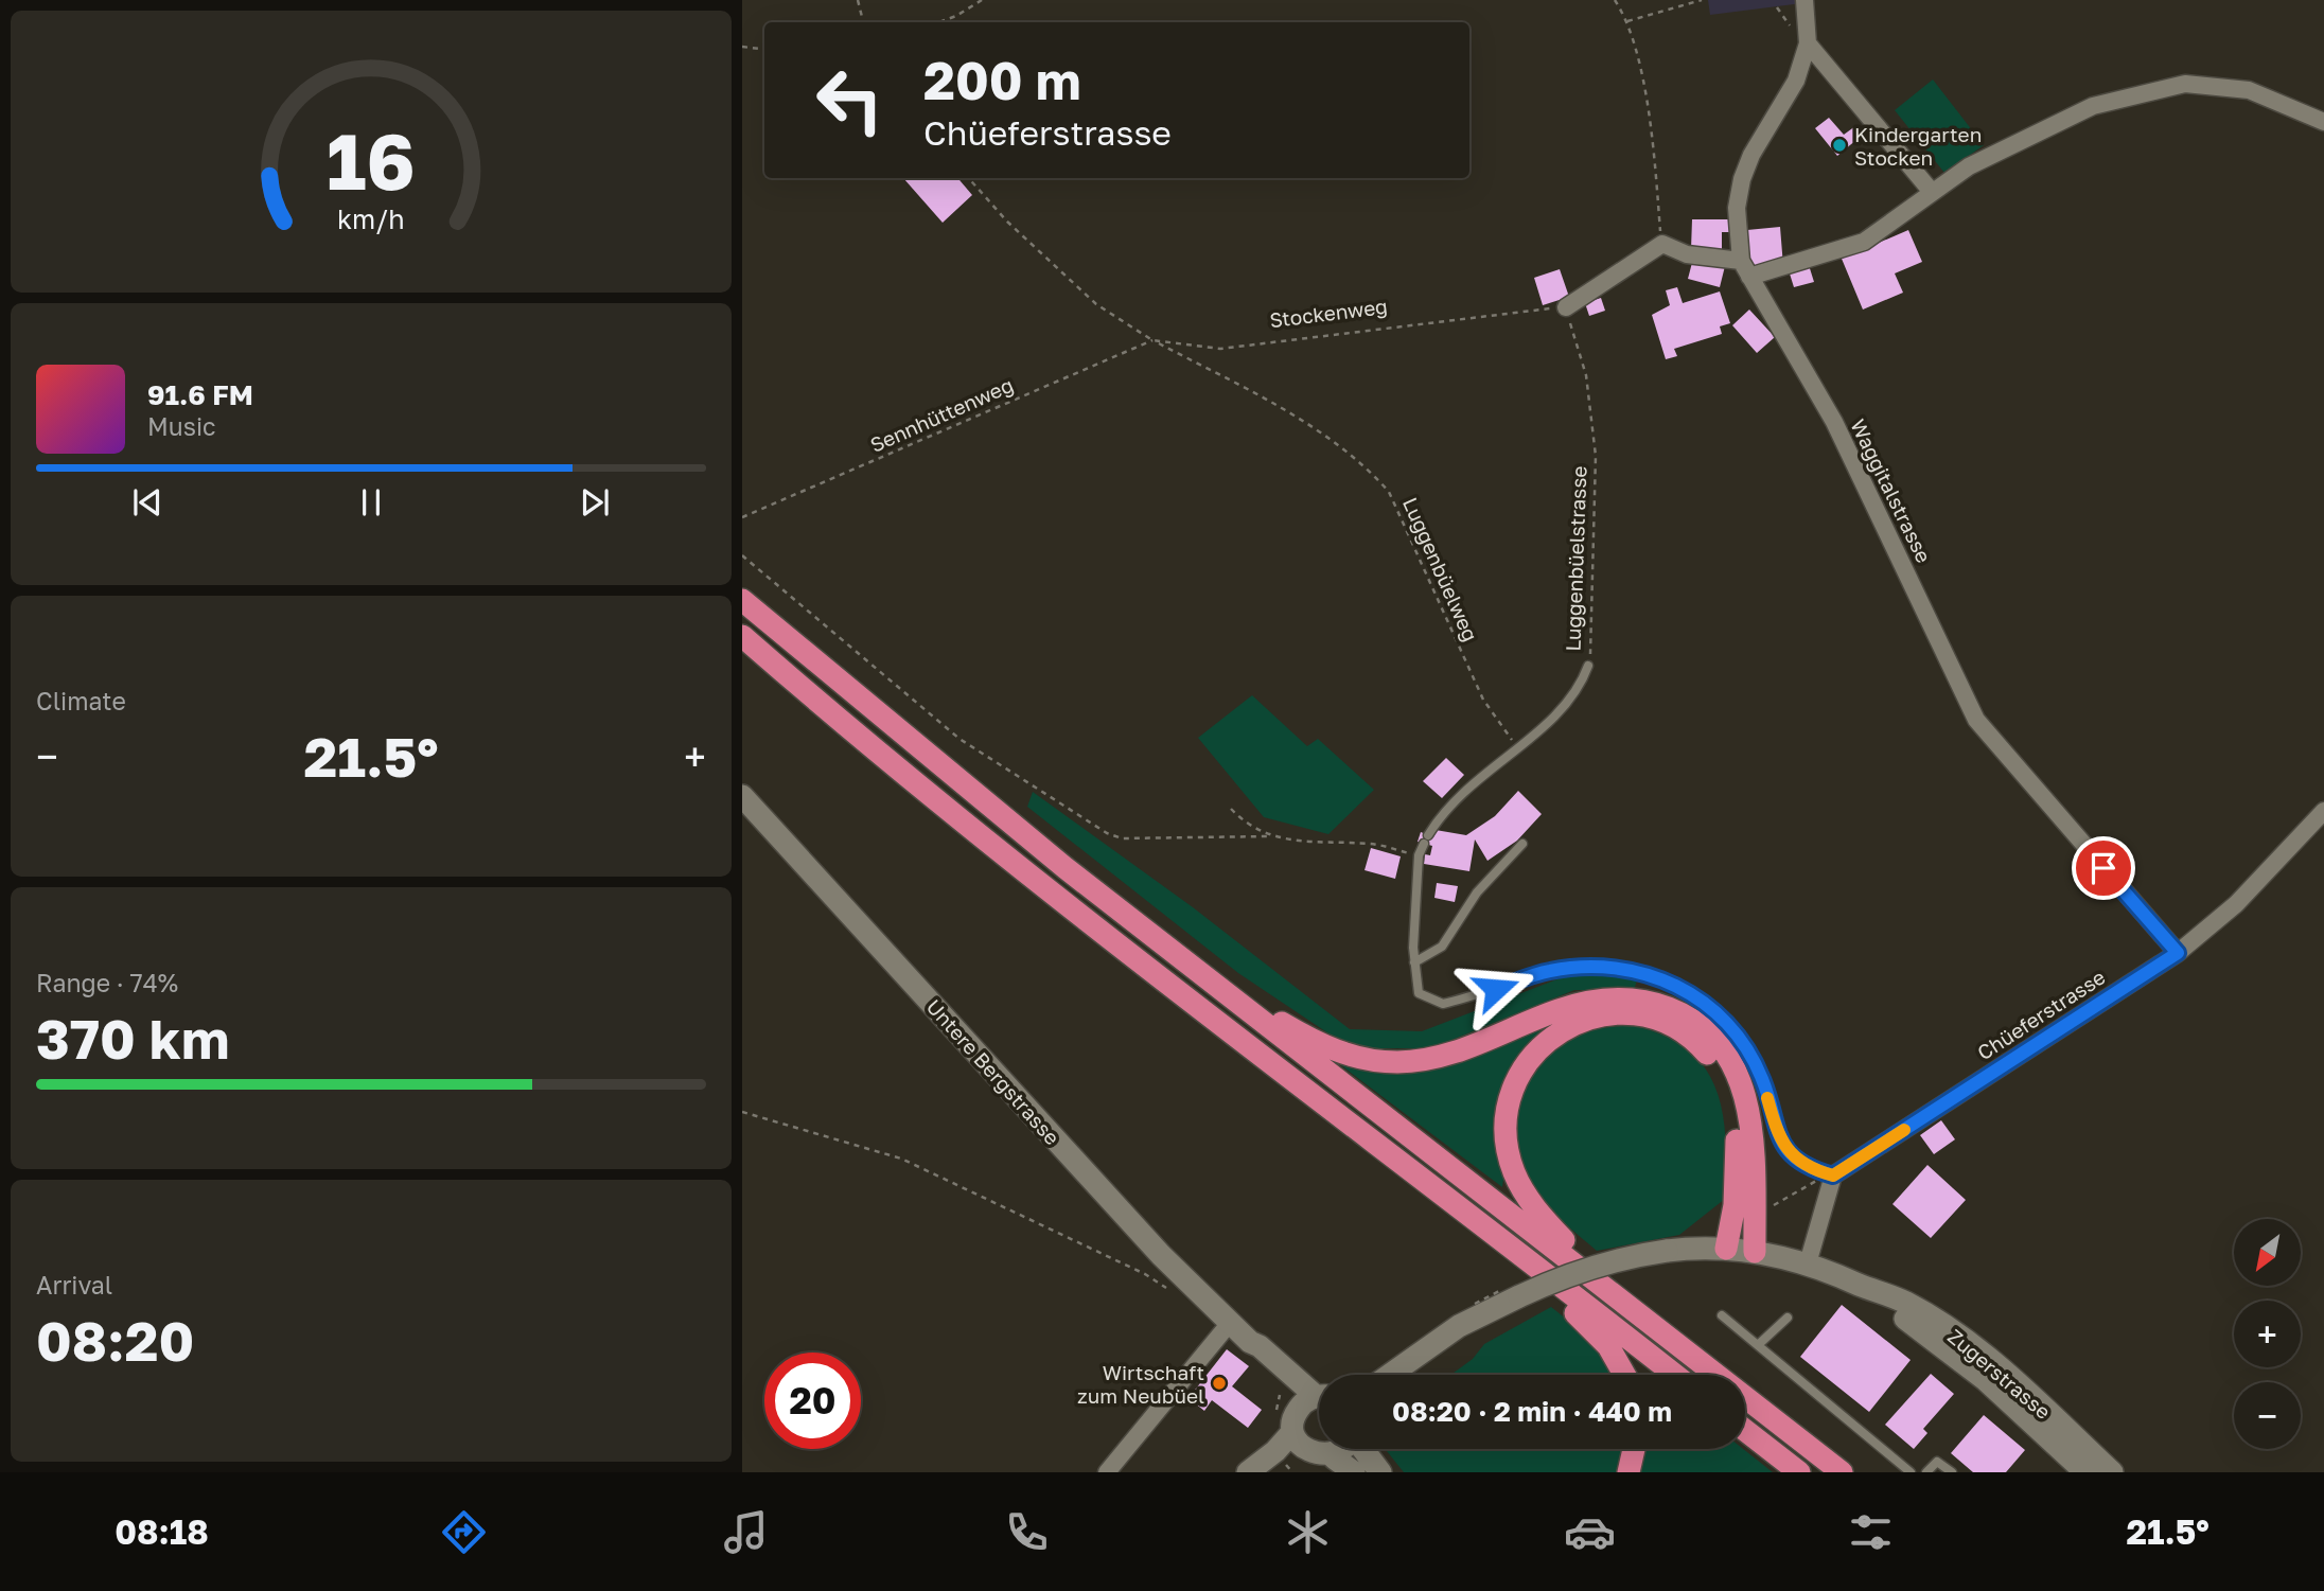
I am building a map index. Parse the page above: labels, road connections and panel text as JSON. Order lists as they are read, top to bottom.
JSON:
{
  "streets": {
    "main road": ["Untere Bergstrasse", "Zugerstrasse"],
    "street": ["Waggitalstrasse", "Chüeferstrasse"],
    "lane": ["Luggenbüelstrasse"],
    "path": ["Stockenweg", "Sennhüttenweg", "Luggenbüelweg"]
  },
  "crossings": [
    ["Stockenweg", "Sennhüttenweg"],
    ["Stockenweg", "Luggenbüelstrasse"],
    ["Stockenweg", "Luggenbüelweg"],
    ["Sennhüttenweg", "Luggenbüelweg"],
    ["Waggitalstrasse", "Chüeferstrasse"],
    ["Luggenbüelstrasse", "Luggenbüelweg"],
    ["Luggenbüelstrasse", "Chüeferstrasse"]
  ],
  "places": ["Kindergarten Stocken", "Wirtschaft zum Neubüel"],
  "north": "bottom left",
  "page": {
    "turn": ["200 m", "Chüeferstrasse"],
    "song": ["91.6 FM", "Music"],
    "tile": [
      "Climate",
      ["Range · 74%", "370 km"],
      ["Arrival", "08:20"]
    ],
    "heat": ["−", "21.5°", "+"],
    "map_buttons": ["+", "−"],
    "limit": "20",
    "trip": "08:20 · 2 min · 440 m",
    "tabs": ["08:18", "21.5°"],
    "gauge": ["16", "km/h"]
  }
}
